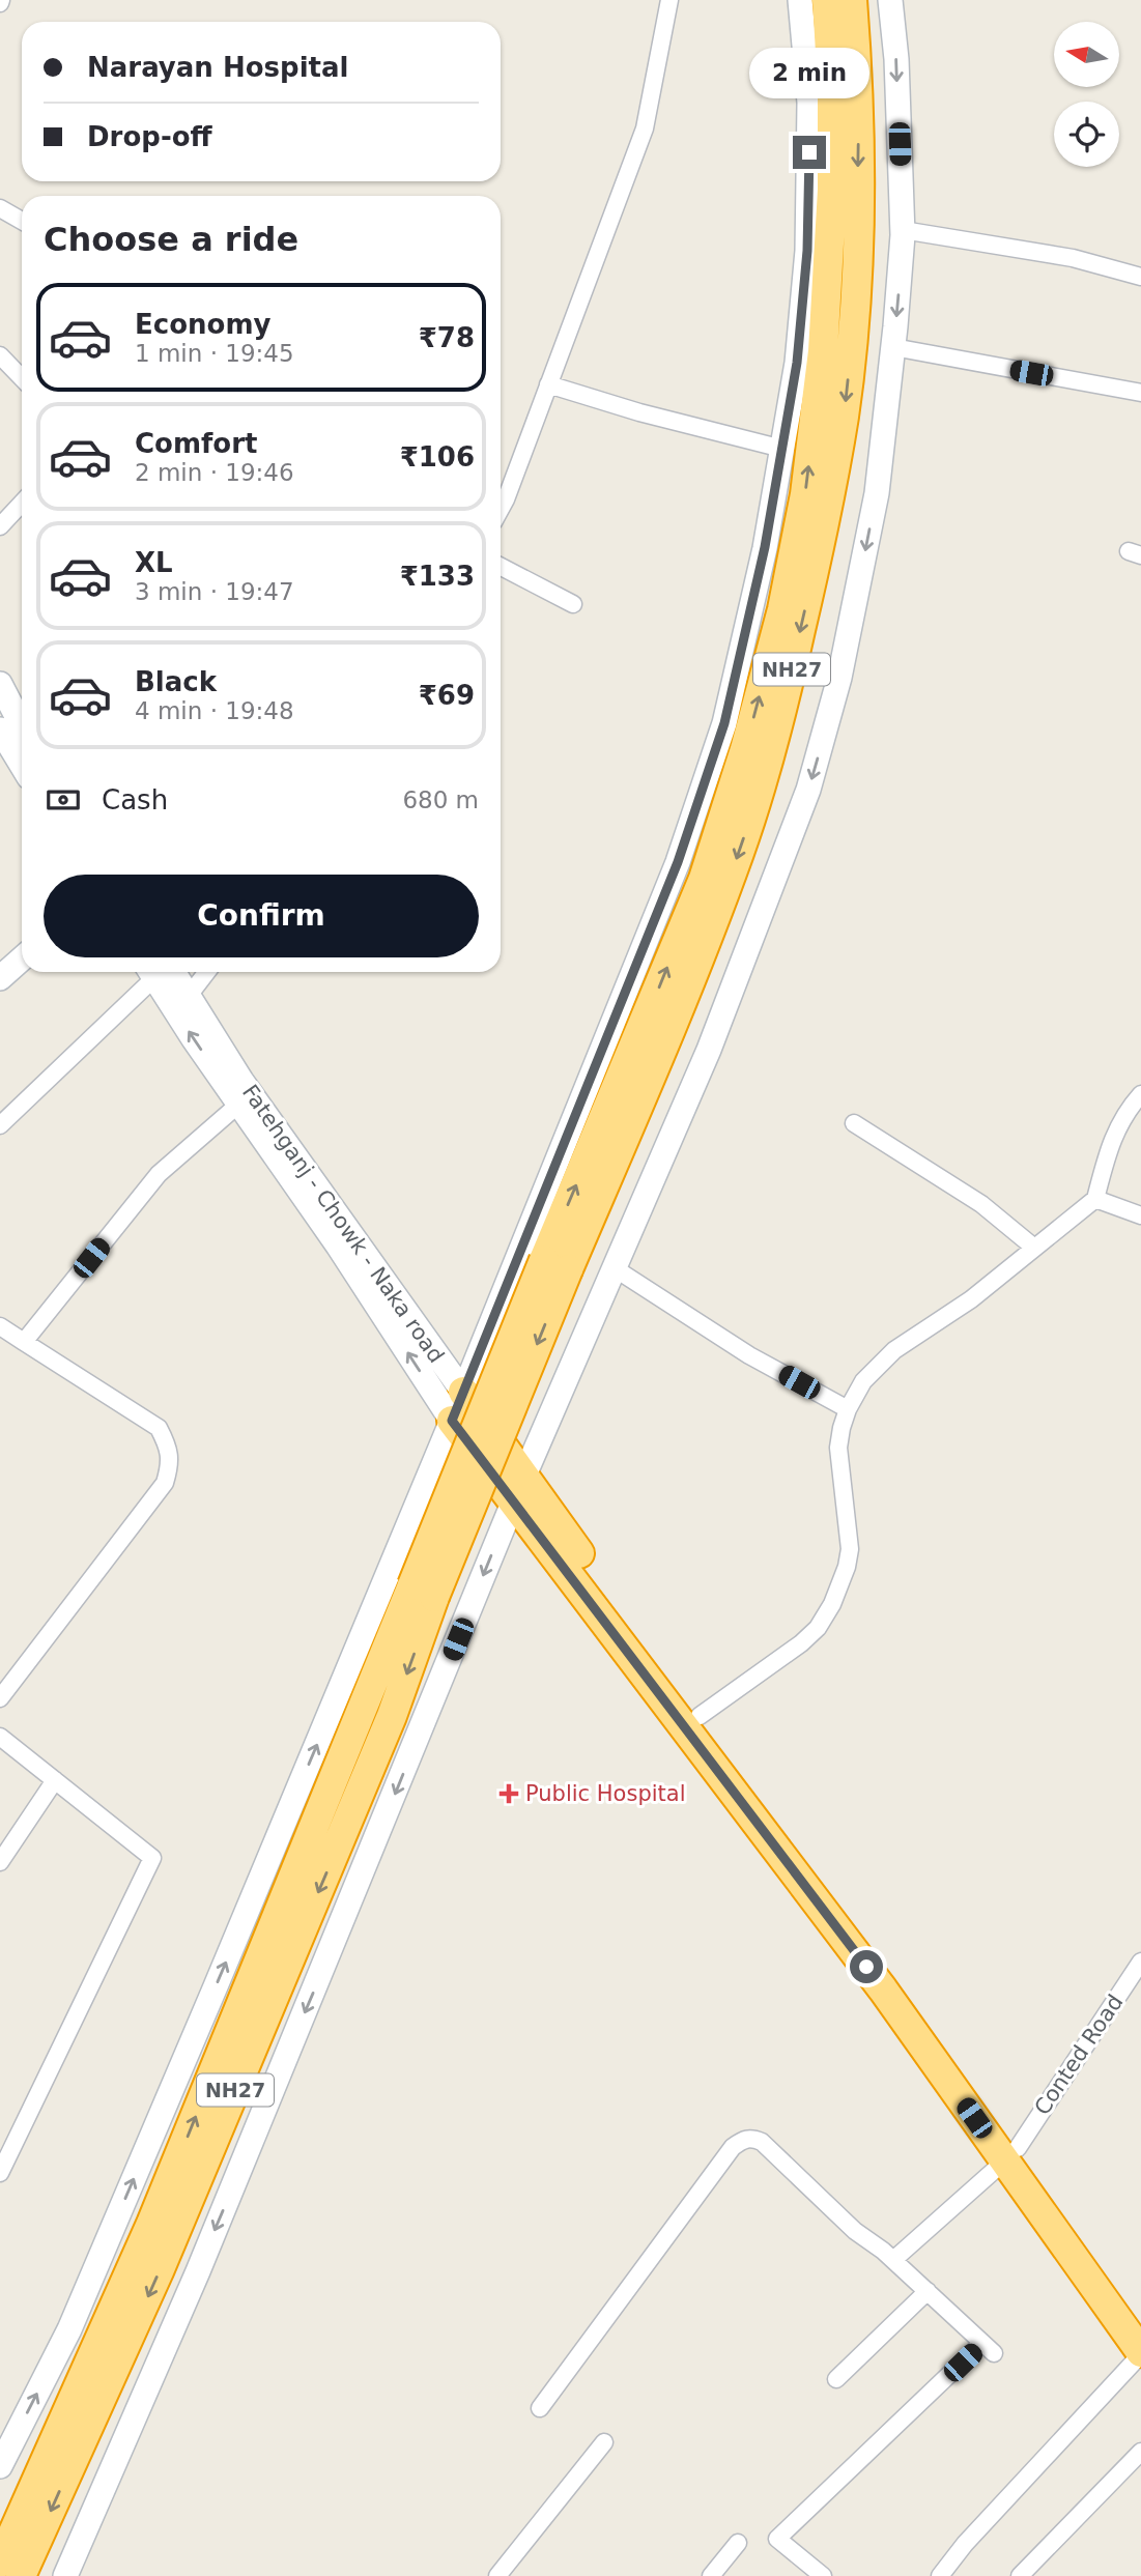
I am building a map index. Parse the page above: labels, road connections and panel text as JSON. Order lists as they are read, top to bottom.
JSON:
{
  "streets": {
    "highway": ["NH27", "Fatehganj - Chowk - Naka road"],
    "street": ["Conted Road"]
  },
  "places": {
    "health": ["Public Hospital"]
  },
  "north": "left",
  "page": {
    "banner": ["Narayan Hospital", "Drop-off"],
    "bubble": "2 min",
    "heading": "Choose a ride",
    "list": [
      {
        "name": "Economy",
        "note": "1 min · 19:45",
        "value": "₹78"
      },
      {
        "name": "Comfort",
        "note": "2 min · 19:46",
        "value": "₹106"
      },
      {
        "name": "XL",
        "note": "3 min · 19:47",
        "value": "₹133"
      },
      {
        "name": "Black",
        "note": "4 min · 19:48",
        "value": "₹69"
      }
    ],
    "pay": ["Cash", "680 m"],
    "buttons": "Confirm"
  }
}
